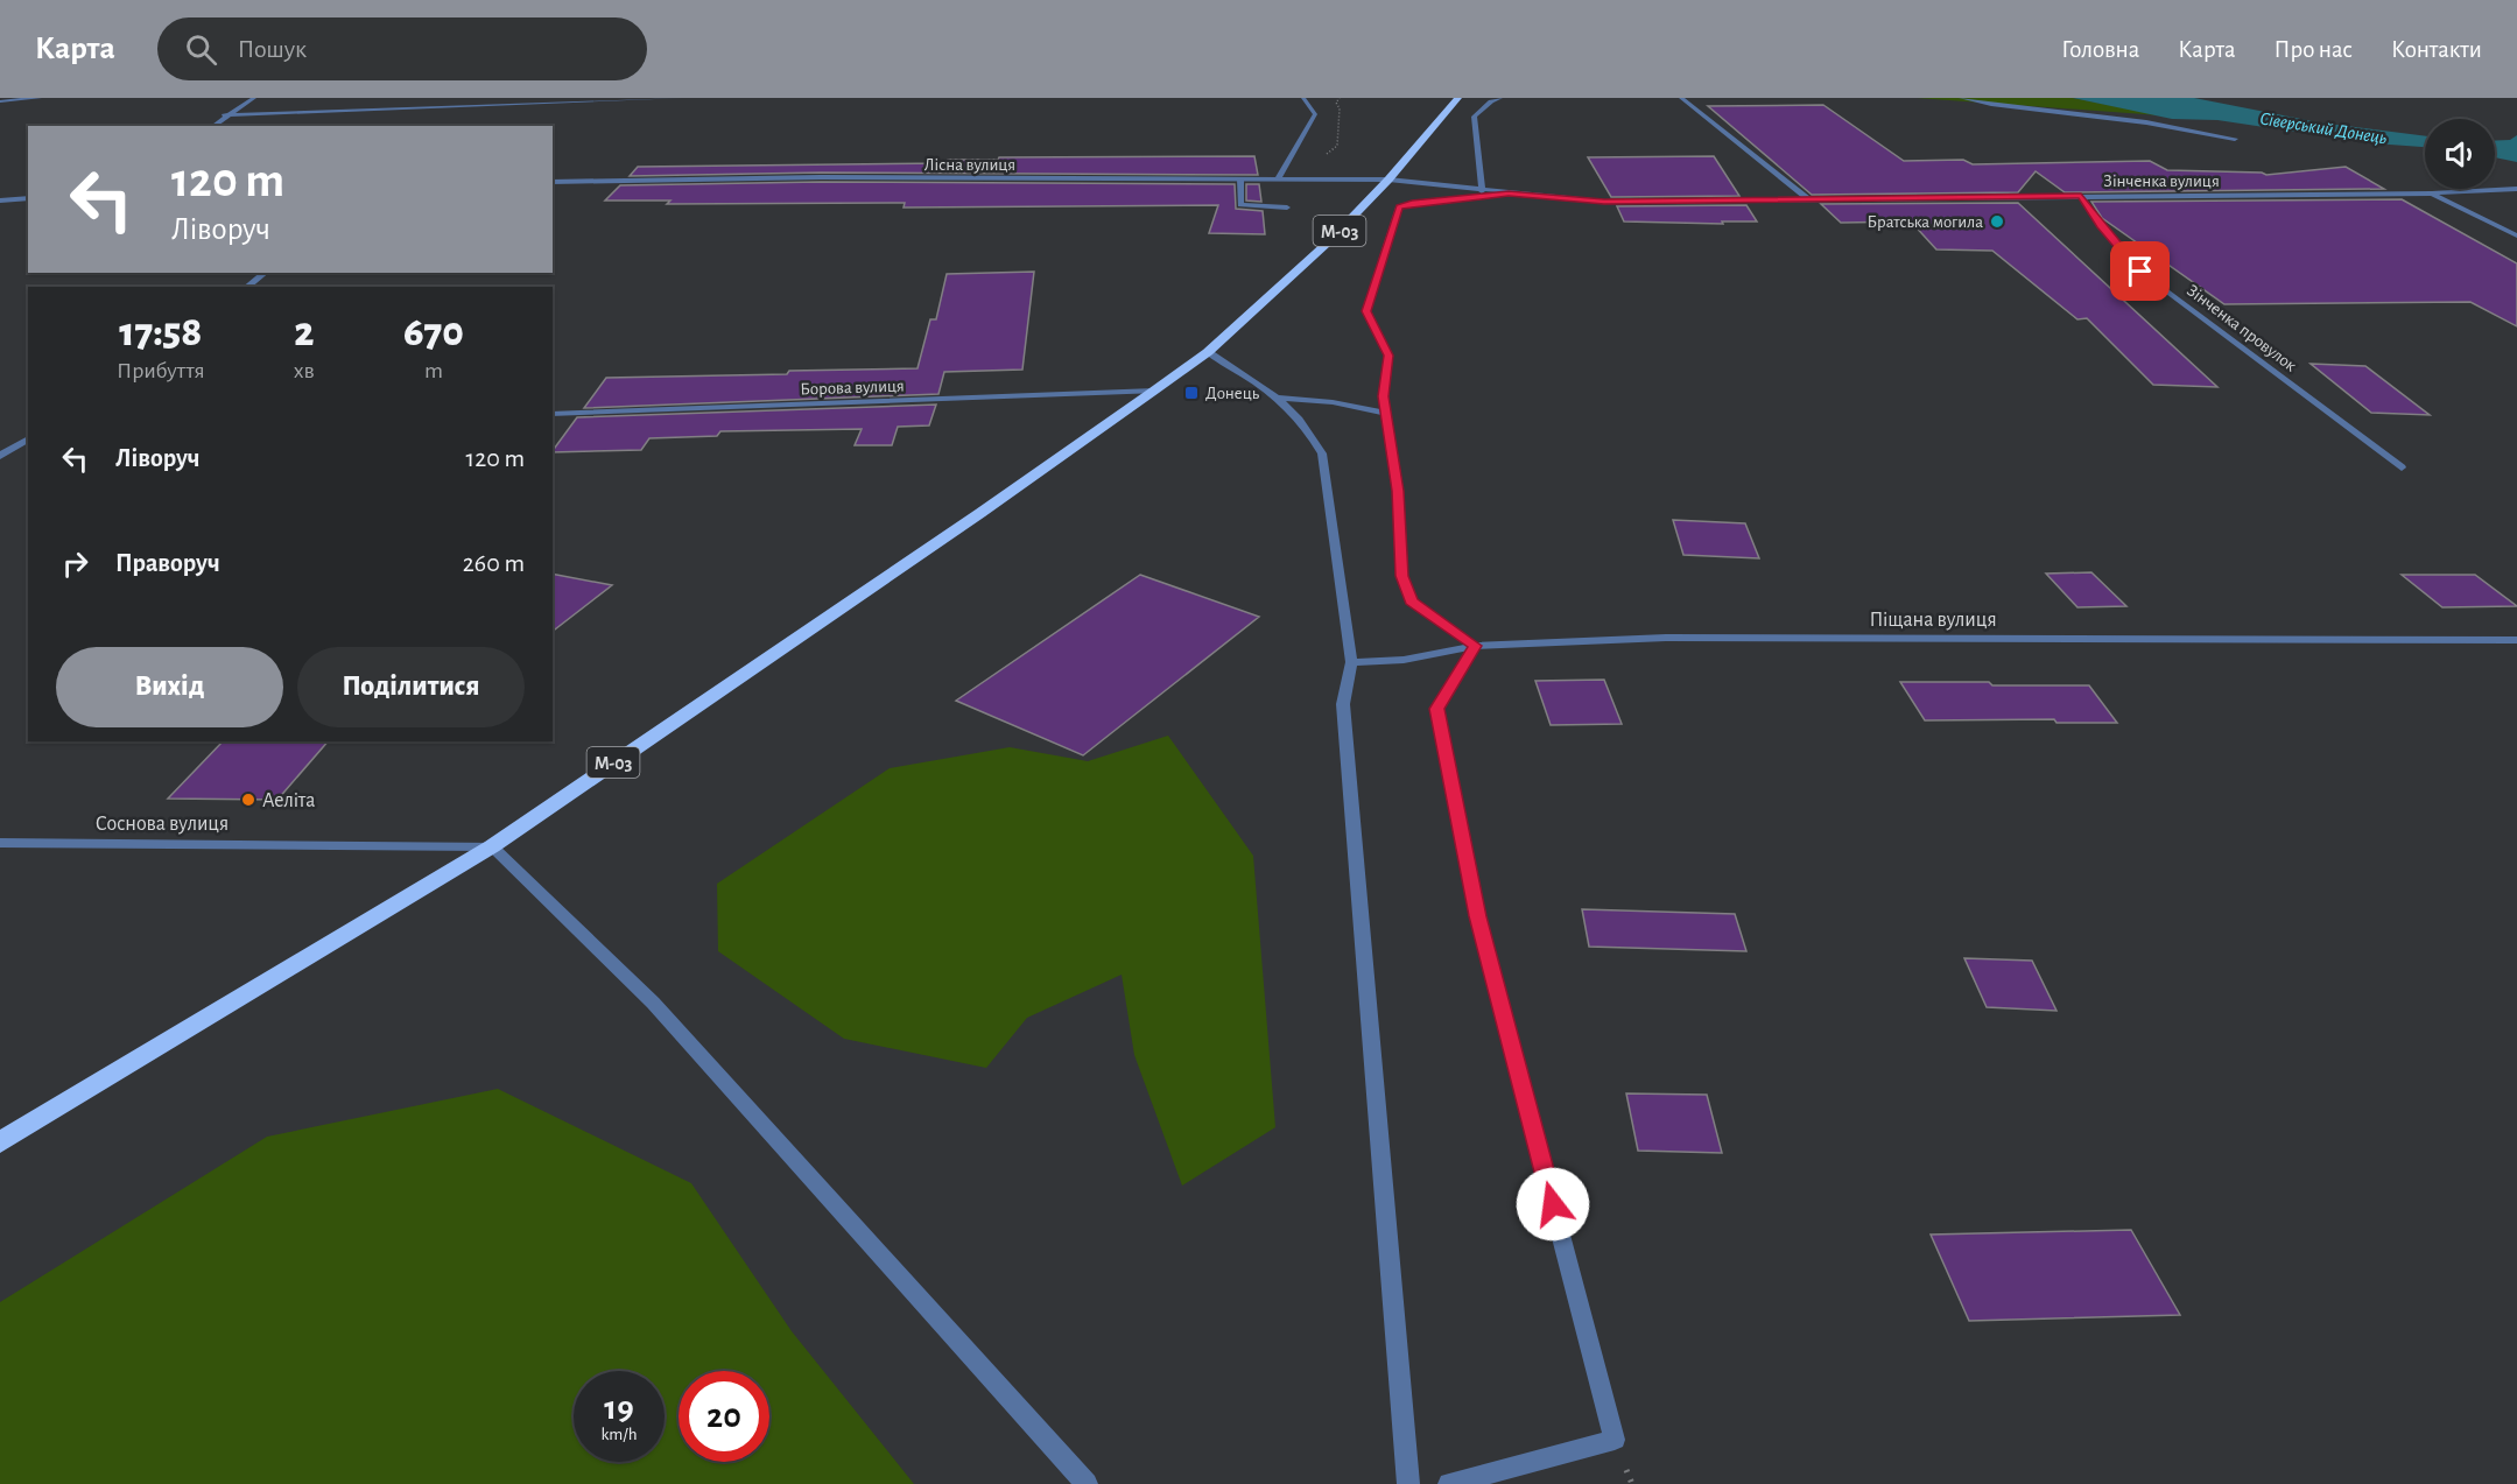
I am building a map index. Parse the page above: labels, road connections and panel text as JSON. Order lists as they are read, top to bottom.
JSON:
{
  "streets": {
    "highway": ["М-03"],
    "street": [
      "Лісна вулиця",
      "Зінченка вулиця",
      "Зінченка провулок",
      "Борова вулиця",
      "Піщана вулиця",
      "Соснова вулиця"
    ]
  },
  "crossings": [
    ["Лісна вулиця", "Зінченка вулиця"],
    ["Лісна вулиця", "М-03"],
    ["Зінченка вулиця", "М-03"],
    ["Зінченка вулиця", "Зінченка провулок"],
    ["М-03", "Борова вулиця"],
    ["М-03", "Соснова вулиця"]
  ],
  "water": ["Сіверський Донець"],
  "places": {
    "other": ["Братська могила", "Аеліта"],
    "transit": ["Донець"]
  },
  "page": {
    "header": "Карта",
    "search": "Пошук",
    "nav": [
      "Головна",
      "Карта",
      "Про нас",
      "Контакти"
    ],
    "turn": ["120 m", "Ліворуч"],
    "eta": [
      "17:58",
      "Прибуття",
      "2",
      "хв",
      "670",
      "m"
    ],
    "list": [
      {
        "name": "Ліворуч",
        "value": "120 m"
      },
      {
        "name": "Праворуч",
        "value": "260 m"
      }
    ],
    "buttons": ["Вихід", "Поділитися"],
    "speed": "19 km/h",
    "limit": "20"
  }
}
